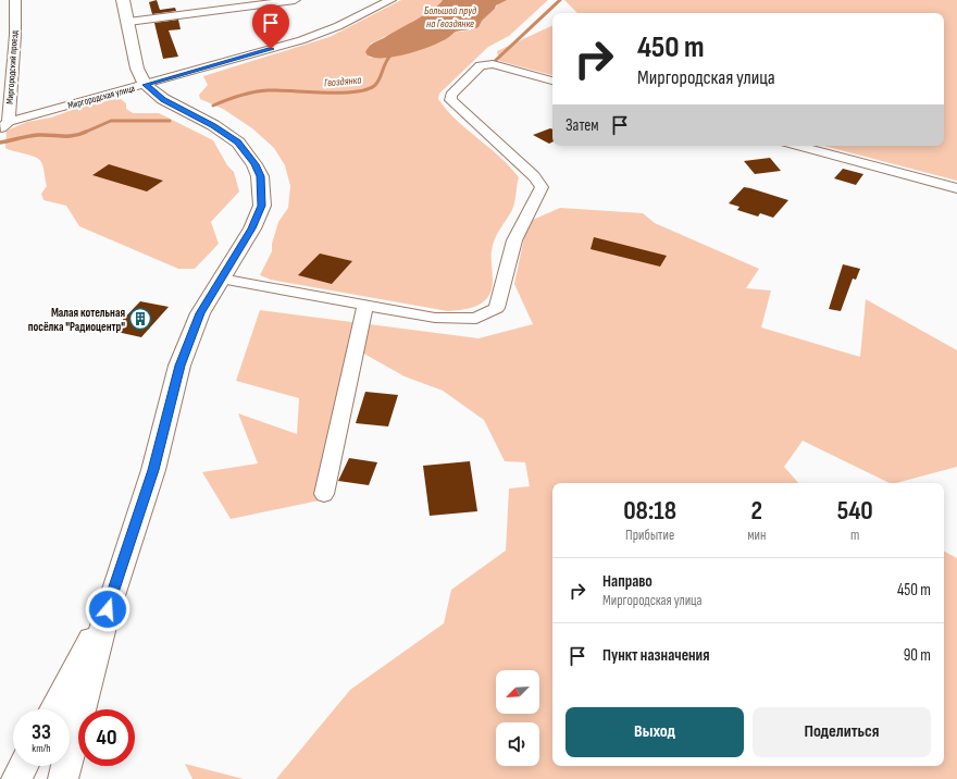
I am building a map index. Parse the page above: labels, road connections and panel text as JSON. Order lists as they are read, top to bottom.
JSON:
{
  "streets": {
    "street": ["Миргородский проезд", "Миргородская улица"]
  },
  "crossings": [
    ["Миргородский проезд", "Миргородская улица"]
  ],
  "water": ["Большой пруд на Гвоздянке", "Гвоздянка"],
  "places": {
    "building": ["Малая котельная посёлка \"Радиоцентр\""]
  },
  "north": "bottom left",
  "page": {
    "turn": ["450 m", "Миргородская улица"],
    "then": "Затем",
    "eta": [
      "08:18",
      "Прибытие",
      "2",
      "мин",
      "540",
      "m"
    ],
    "list": [
      {
        "name": "Направо",
        "note": "Миргородская улица",
        "value": "450 m"
      },
      {
        "name": "Пункт назначения",
        "value": "90 m"
      }
    ],
    "buttons": ["Выход", "Поделиться"],
    "speed": "33 km/h",
    "limit": "40"
  }
}
